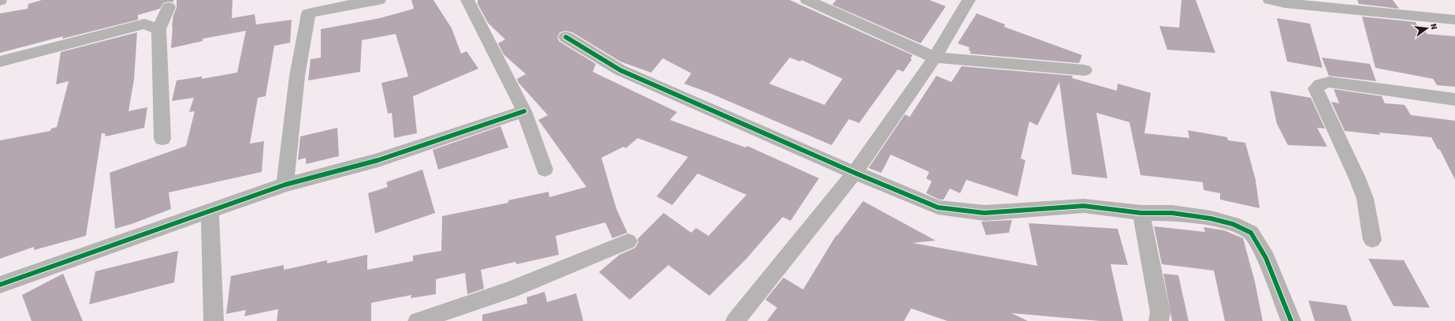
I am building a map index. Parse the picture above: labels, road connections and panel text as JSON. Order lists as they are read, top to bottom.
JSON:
{
  "north": "right"
}
